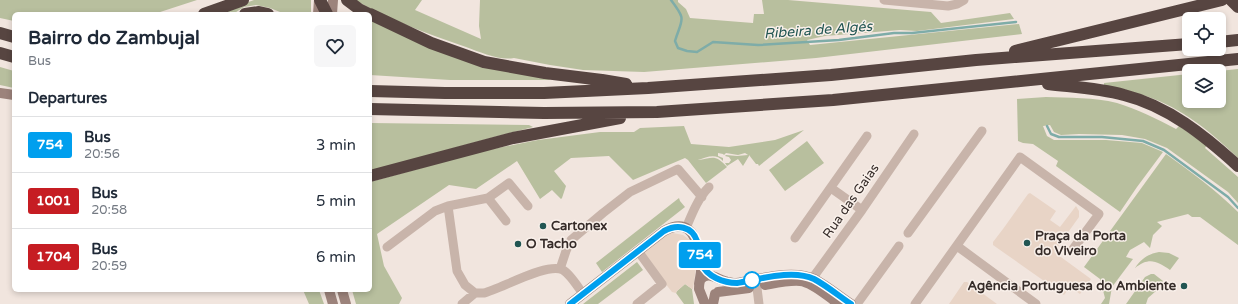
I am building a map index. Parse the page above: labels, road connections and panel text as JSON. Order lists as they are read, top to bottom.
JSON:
{
  "streets": {
    "street": ["Rua das Gaias"]
  },
  "water": ["Ribeira de Algés"],
  "places": [
    "Cartonex",
    "Praça da Porta do Viveiro",
    "O Tacho",
    "Agência Portuguesa do Ambiente"
  ],
  "lines": ["bus line 754"],
  "page": {
    "on_map": "754",
    "heading": [
      ["Bairro do Zambujal", "Bus"],
      "Departures"
    ],
    "list": [
      {
        "mark": "754",
        "name": "Bus",
        "note": "20:56",
        "value": "3 min"
      },
      {
        "mark": "1001",
        "name": "Bus",
        "note": "20:58",
        "value": "5 min"
      },
      {
        "mark": "1704",
        "name": "Bus",
        "note": "20:59",
        "value": "6 min"
      }
    ]
  }
}
